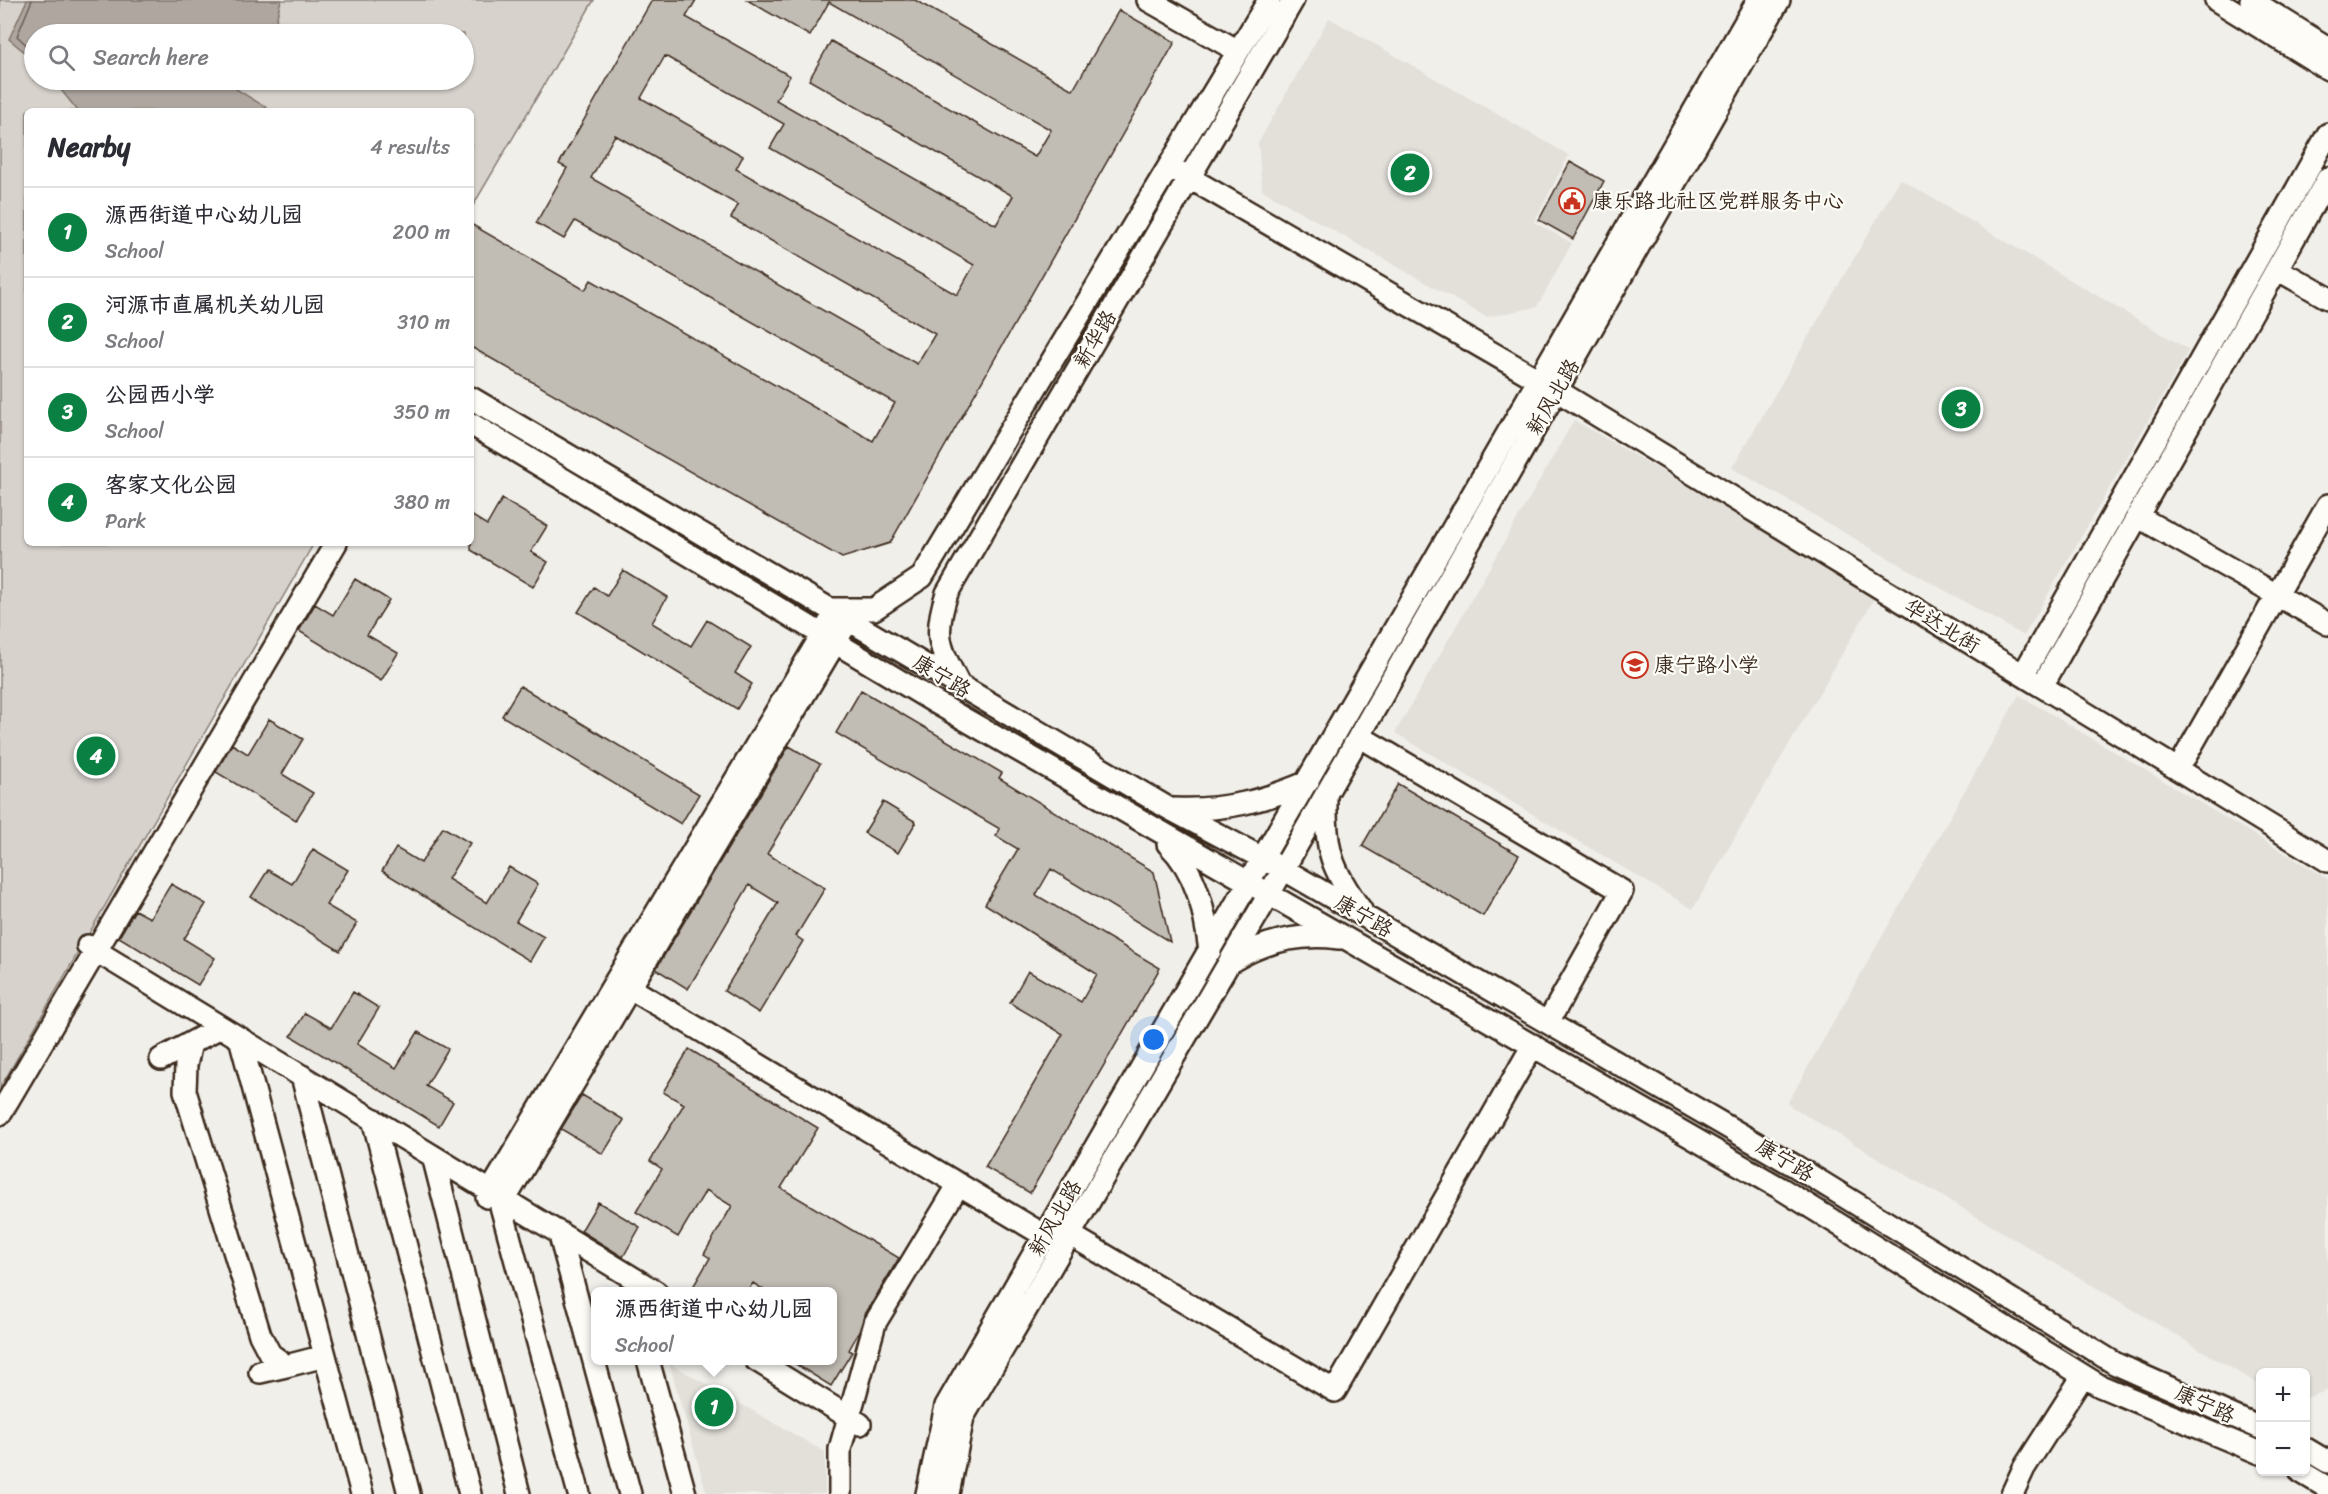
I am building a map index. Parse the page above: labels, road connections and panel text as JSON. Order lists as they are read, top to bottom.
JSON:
{
  "streets": {
    "street": [
      "新华路",
      "新风北路",
      "华达北街",
      "康宁路"
    ]
  },
  "crossings": [
    ["新华路", "华达北街"],
    ["新华路", "康宁路"],
    ["新风北路", "华达北街"],
    ["新风北路", "康宁路"]
  ],
  "places": {
    "public building": ["康乐路北社区党群服务中心"],
    "school or university": ["康宁路小学"]
  },
  "page": {
    "search": "Search here",
    "heading": ["Nearby", "4 results"],
    "pins": [
      "2",
      "3",
      "4",
      "1"
    ],
    "list": [
      {
        "mark": "1",
        "name": "源西街道中心幼儿园",
        "note": "School",
        "value": "200 m"
      },
      {
        "mark": "2",
        "name": "河源市直属机关幼儿园",
        "note": "School",
        "value": "310 m"
      },
      {
        "mark": "3",
        "name": "公园西小学",
        "note": "School",
        "value": "350 m"
      },
      {
        "mark": "4",
        "name": "客家文化公园",
        "note": "Park",
        "value": "380 m"
      }
    ],
    "popup": ["源西街道中心幼儿园", "School"],
    "map_buttons": ["+", "−"]
  }
}
